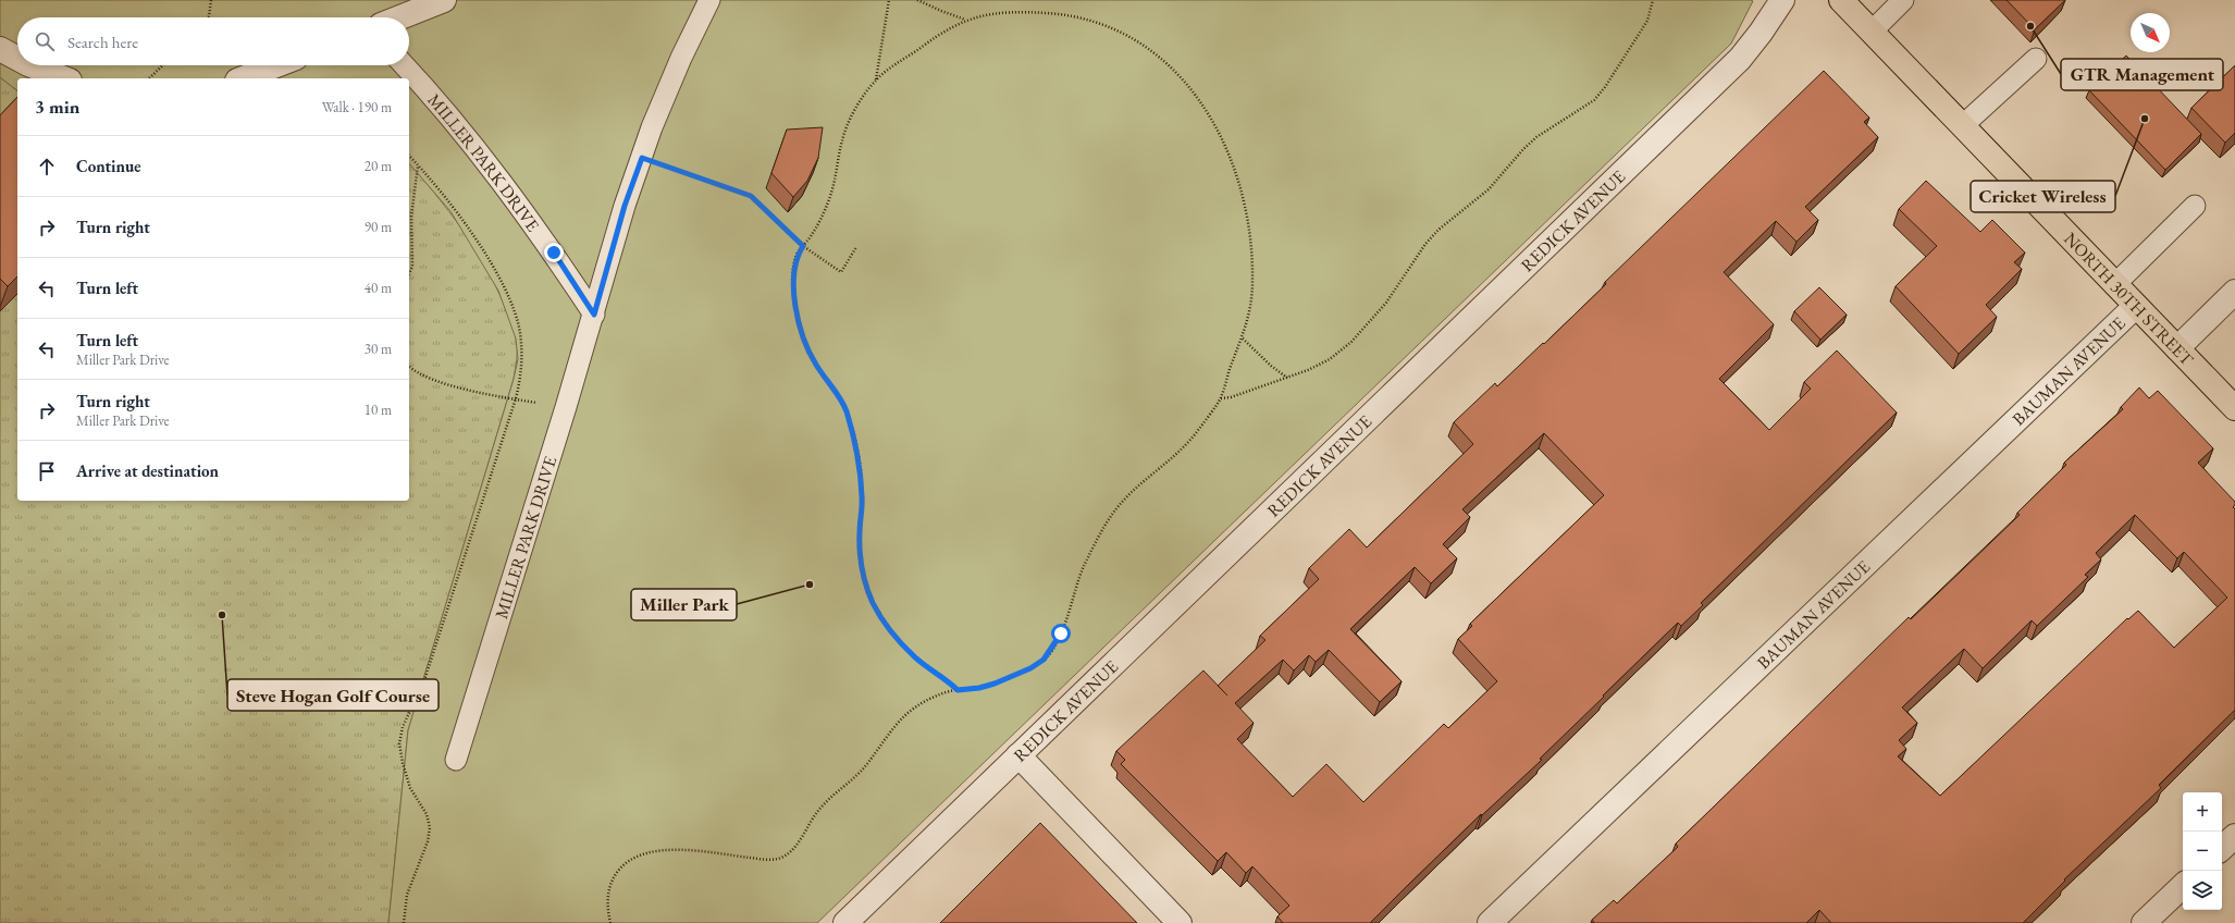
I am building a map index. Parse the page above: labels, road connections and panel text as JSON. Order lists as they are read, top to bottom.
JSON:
{
  "streets": {
    "highway": ["NORTH 30TH STREET"],
    "street": ["REDICK AVENUE", "BAUMAN AVENUE"],
    "lane": ["MILLER PARK DRIVE"]
  },
  "crossings": [
    ["NORTH 30TH STREET", "BAUMAN AVENUE"]
  ],
  "places": [
    "GTR Management",
    "Cricket Wireless",
    "Miller Park",
    "Steve Hogan Golf Course"
  ],
  "north": "bottom right",
  "page": {
    "search": "Search here",
    "heading": ["3 min", "Walk · 190 m"],
    "list": [
      ["Continue", "20 m"],
      ["Turn right", "90 m"],
      ["Turn left", "40 m"],
      ["Turn left", "Miller Park Drive", "30 m"],
      ["Turn right", "Miller Park Drive", "10 m"],
      "Arrive at destination"
    ],
    "map_buttons": ["+", "−"]
  }
}
